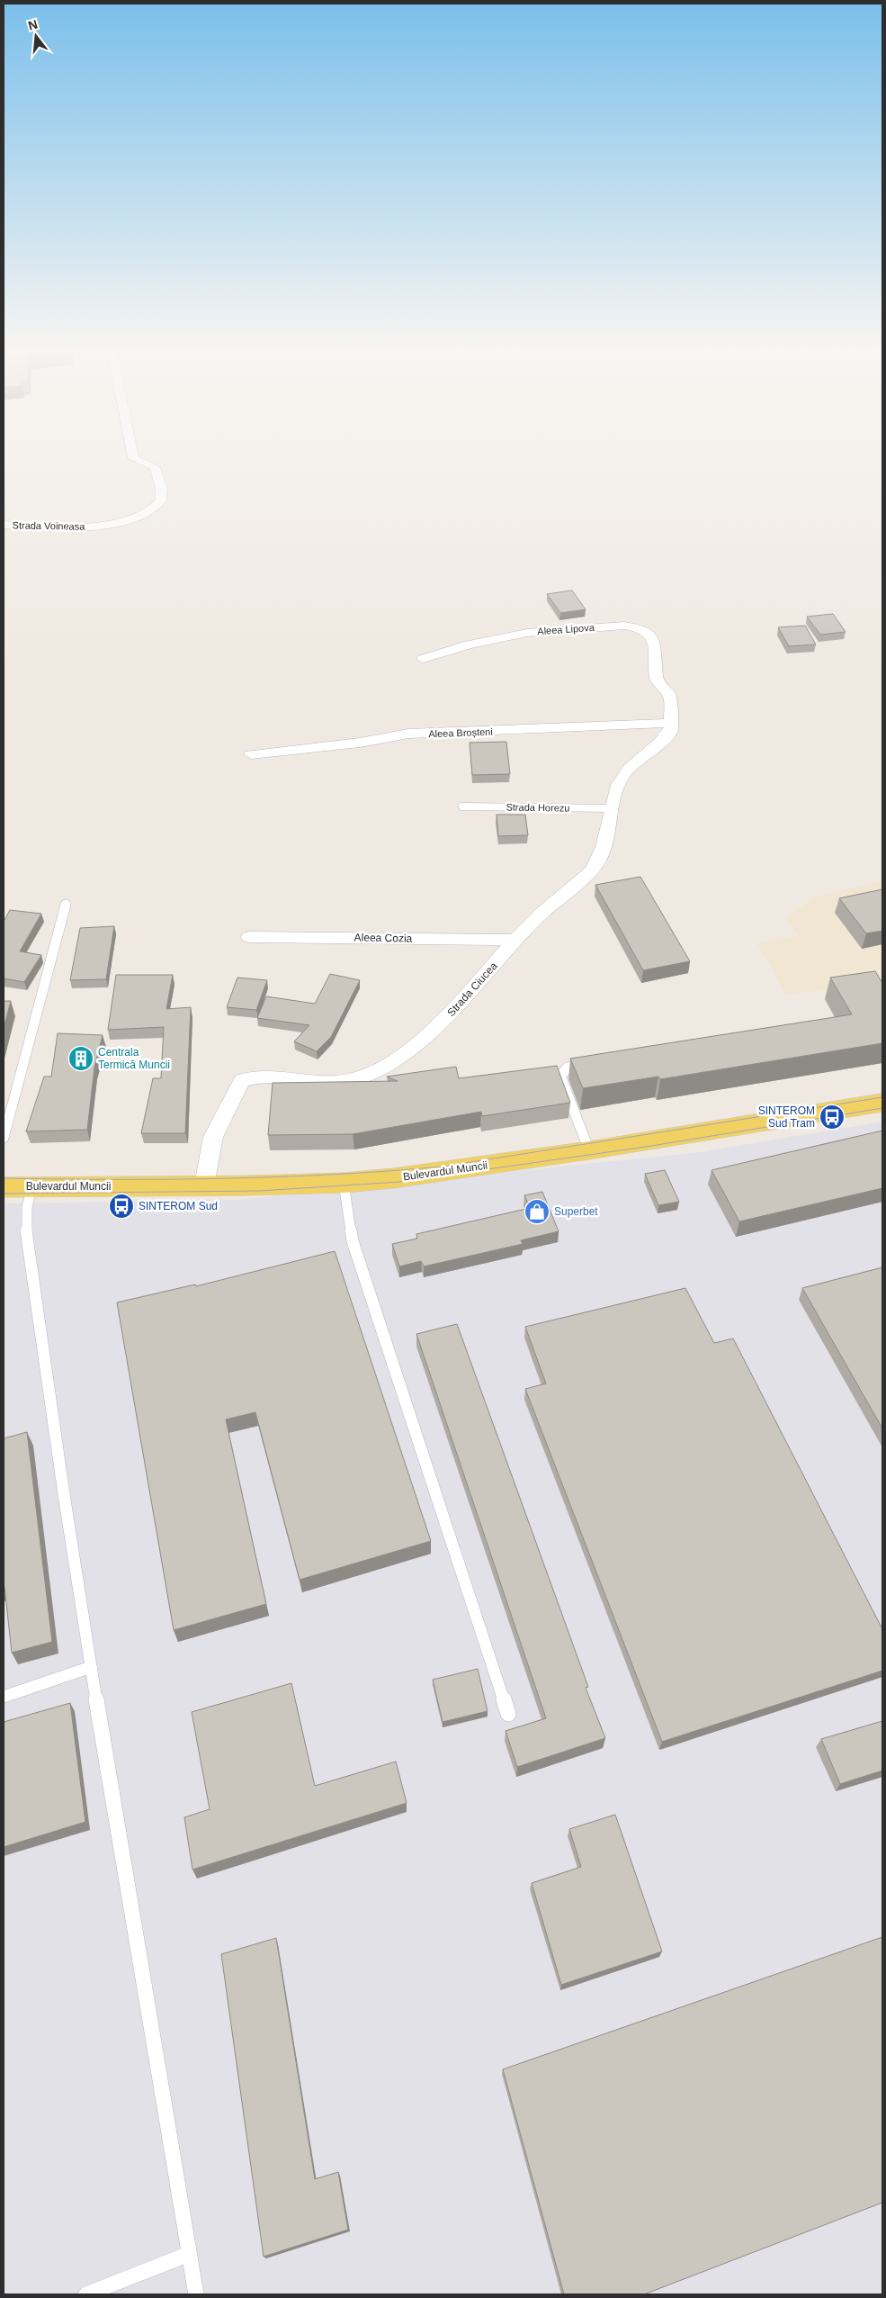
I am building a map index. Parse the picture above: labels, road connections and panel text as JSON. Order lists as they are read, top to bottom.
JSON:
{
  "streets": {
    "main road": ["Bulevardul Muncii"],
    "street": [
      "Strada Voineasa",
      "Aleea Lipova",
      "Aleea Broșteni",
      "Aleea Cozia",
      "Strada Ciucea"
    ],
    "lane": ["Strada Horezu"]
  },
  "crossings": [
    ["Aleea Lipova", "Aleea Broșteni"],
    ["Aleea Lipova", "Strada Ciucea"],
    ["Aleea Broșteni", "Strada Ciucea"],
    ["Strada Horezu", "Strada Ciucea"],
    ["Aleea Cozia", "Strada Ciucea"],
    ["Strada Ciucea", "Bulevardul Muncii"]
  ],
  "places": {
    "building": ["Centrala Termică Muncii"],
    "bus stop": ["SINTEROM Sud Tram", "SINTEROM Sud"],
    "shop": ["Superbet"]
  },
  "north": "top"
}
